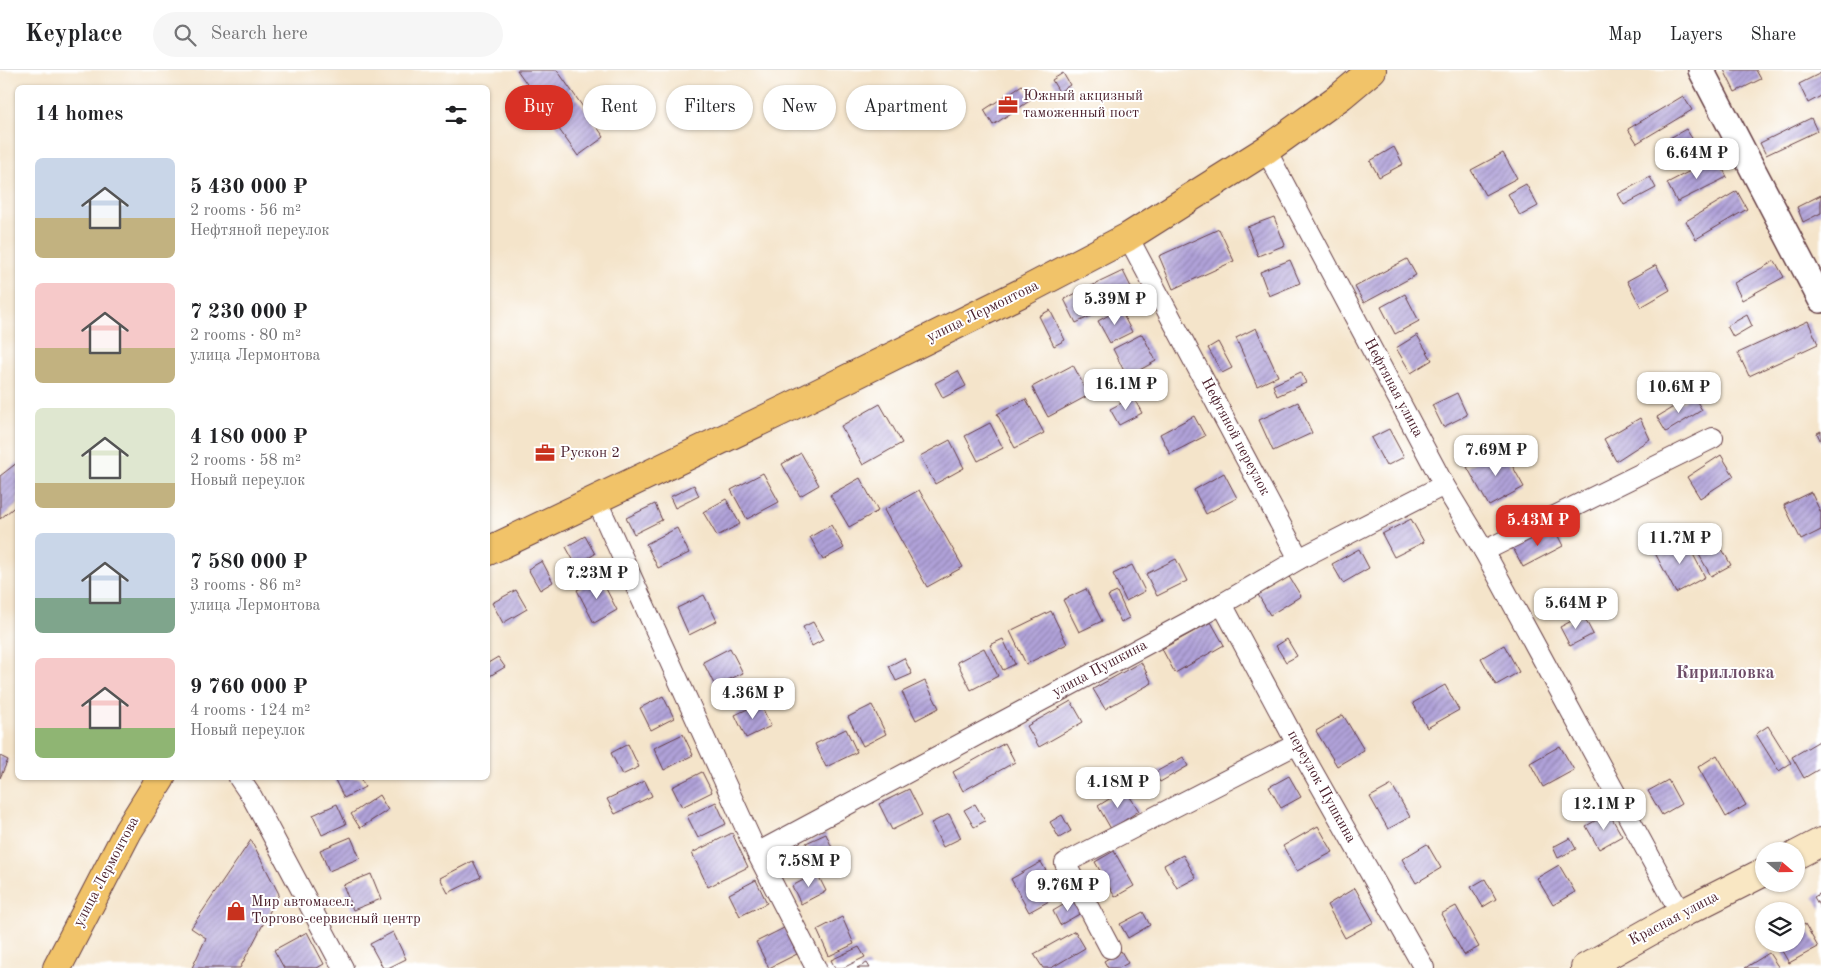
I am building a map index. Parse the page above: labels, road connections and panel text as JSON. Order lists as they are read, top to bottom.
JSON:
{
  "streets": {
    "main road": ["улица Лермонтова", "Красная улица"],
    "street": [
      "Нефтяная улица",
      "Нефтяной переулок",
      "улица Пушкина",
      "переулок Пушкина"
    ]
  },
  "crossings": [
    ["улица Лермонтова", "Нефтяная улица"],
    ["улица Лермонтова", "Нефтяной переулок"],
    ["Нефтяная улица", "улица Пушкина"],
    ["Нефтяная улица", "Красная улица"],
    ["Нефтяной переулок", "улица Пушкина"],
    ["улица Пушкина", "переулок Пушкина"]
  ],
  "districts": ["Кирилловка"],
  "places": {
    "office": ["Южный акцизный таможенный пост", "Рускон 2"],
    "shop": ["Мир автомасел. Торгово-сервисный центр"]
  },
  "north": "right",
  "page": {
    "header": "Keyplace",
    "search": "Search here",
    "nav": ["Map", "Layers", "Share"],
    "chip": [
      "Buy",
      "Rent",
      "Filters",
      "New",
      "Apartment"
    ],
    "heading": "14 homes",
    "price": [
      "6.64M ₽",
      "5.39M ₽",
      "16.1M ₽",
      "10.6M ₽",
      "7.69M ₽",
      "5.43M ₽",
      "11.7M ₽",
      "7.23M ₽",
      "5.64M ₽",
      "4.36M ₽",
      "4.18M ₽",
      "12.1M ₽",
      "7.58M ₽",
      "9.76M ₽"
    ],
    "list": [
      {
        "name": "5 430 000 ₽",
        "note": "2 rooms · 56 m² · Нефтяной переулок"
      },
      {
        "name": "7 230 000 ₽",
        "note": "2 rooms · 80 m² · улица Лермонтова"
      },
      {
        "name": "4 180 000 ₽",
        "note": "2 rooms · 58 m² · Новый переулок"
      },
      {
        "name": "7 580 000 ₽",
        "note": "3 rooms · 86 m² · улица Лермонтова"
      },
      {
        "name": "9 760 000 ₽",
        "note": "4 rooms · 124 m² · Новый переулок"
      }
    ]
  }
}
